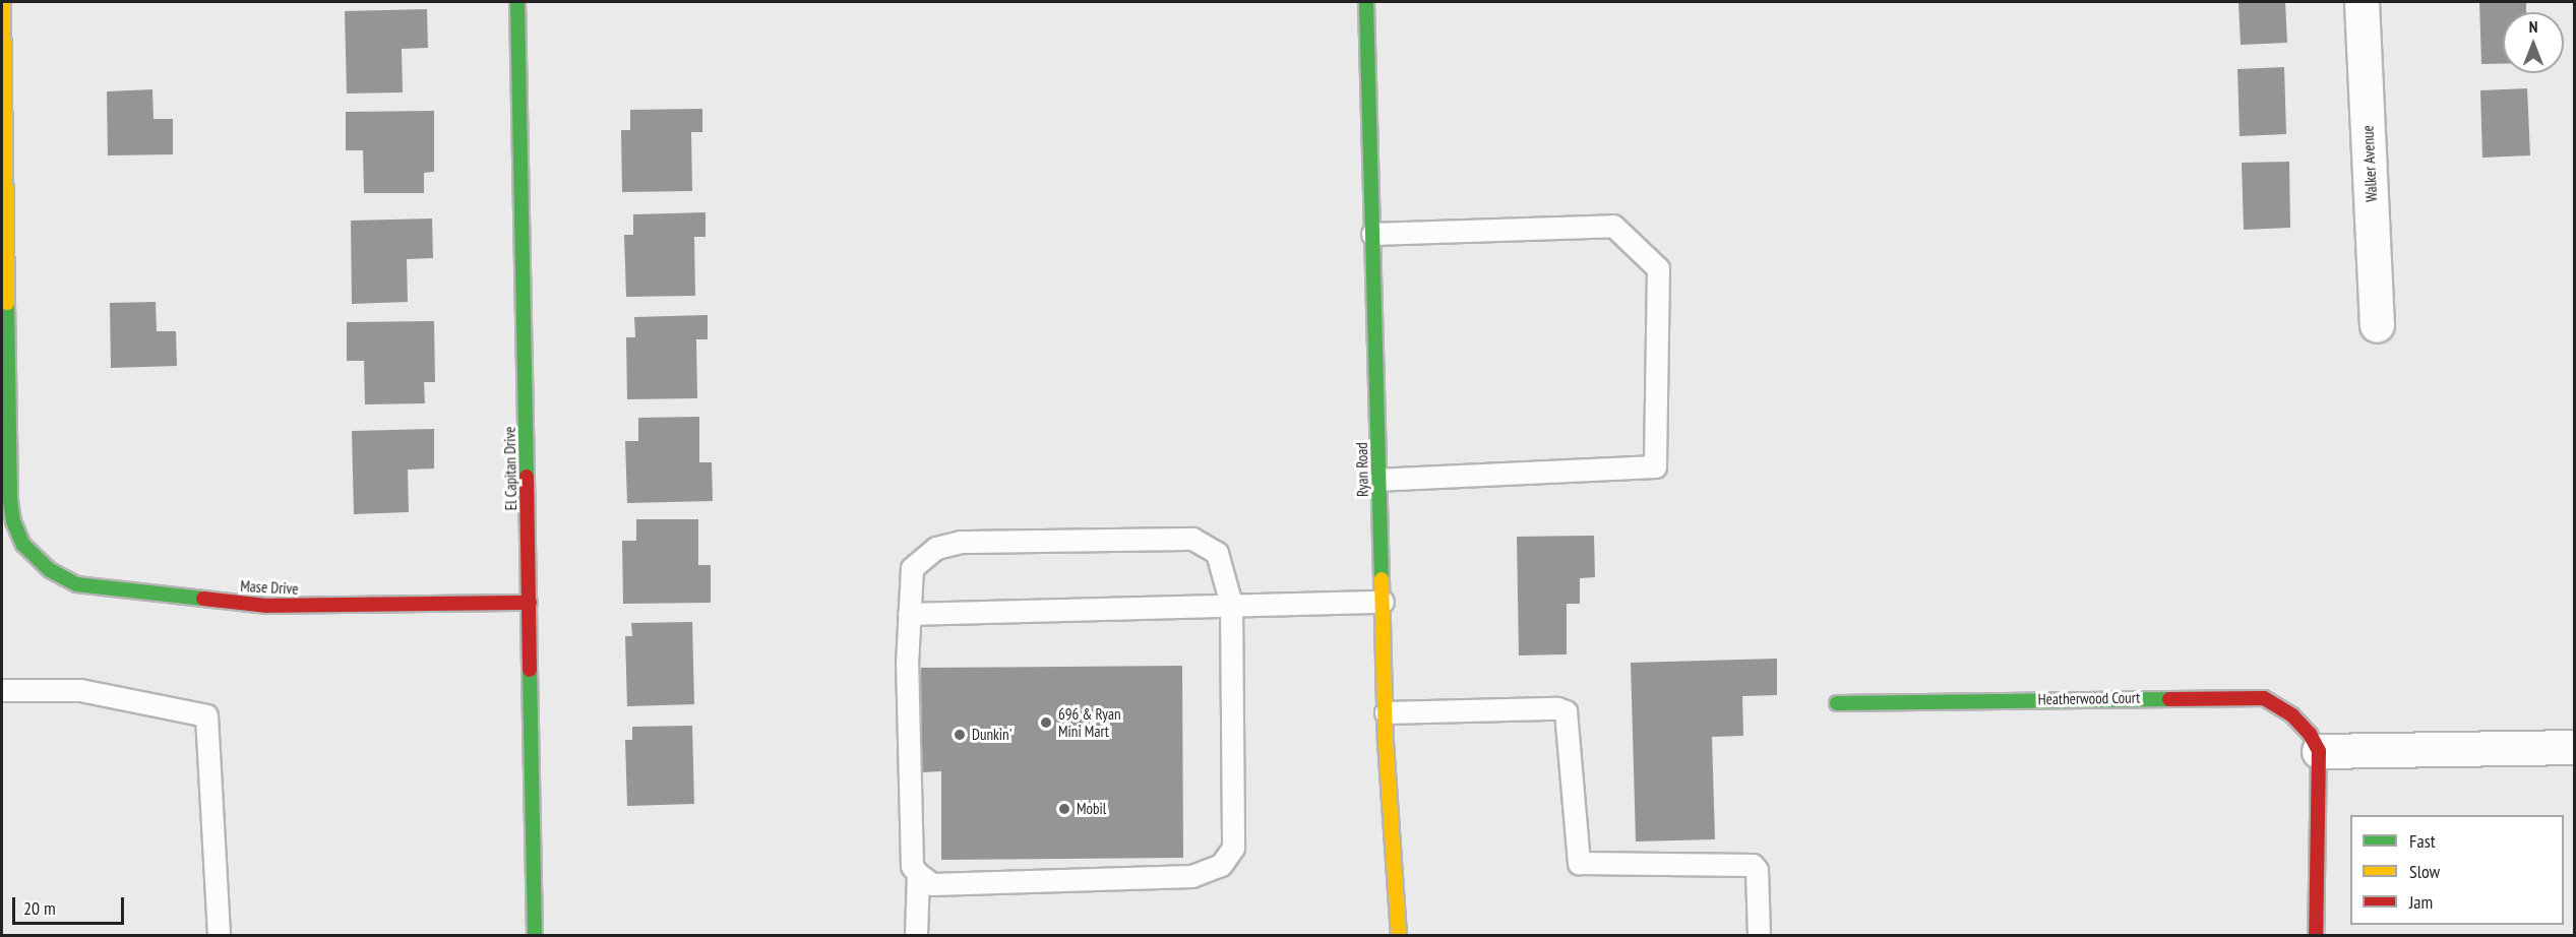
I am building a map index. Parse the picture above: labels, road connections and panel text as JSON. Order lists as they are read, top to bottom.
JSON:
{
  "streets": {
    "street": [
      "Walker Avenue",
      "El Capitan Drive",
      "Ryan Road",
      "Mase Drive",
      "Heatherwood Court"
    ]
  },
  "crossings": [
    ["El Capitan Drive", "Mase Drive"]
  ],
  "places": ["696 & Ryan Mini Mart", "Dunkin'", "Mobil"],
  "legend": ["Fast", "Slow", "Jam"],
  "scale_bar": "20 m",
  "north": "top"
}
